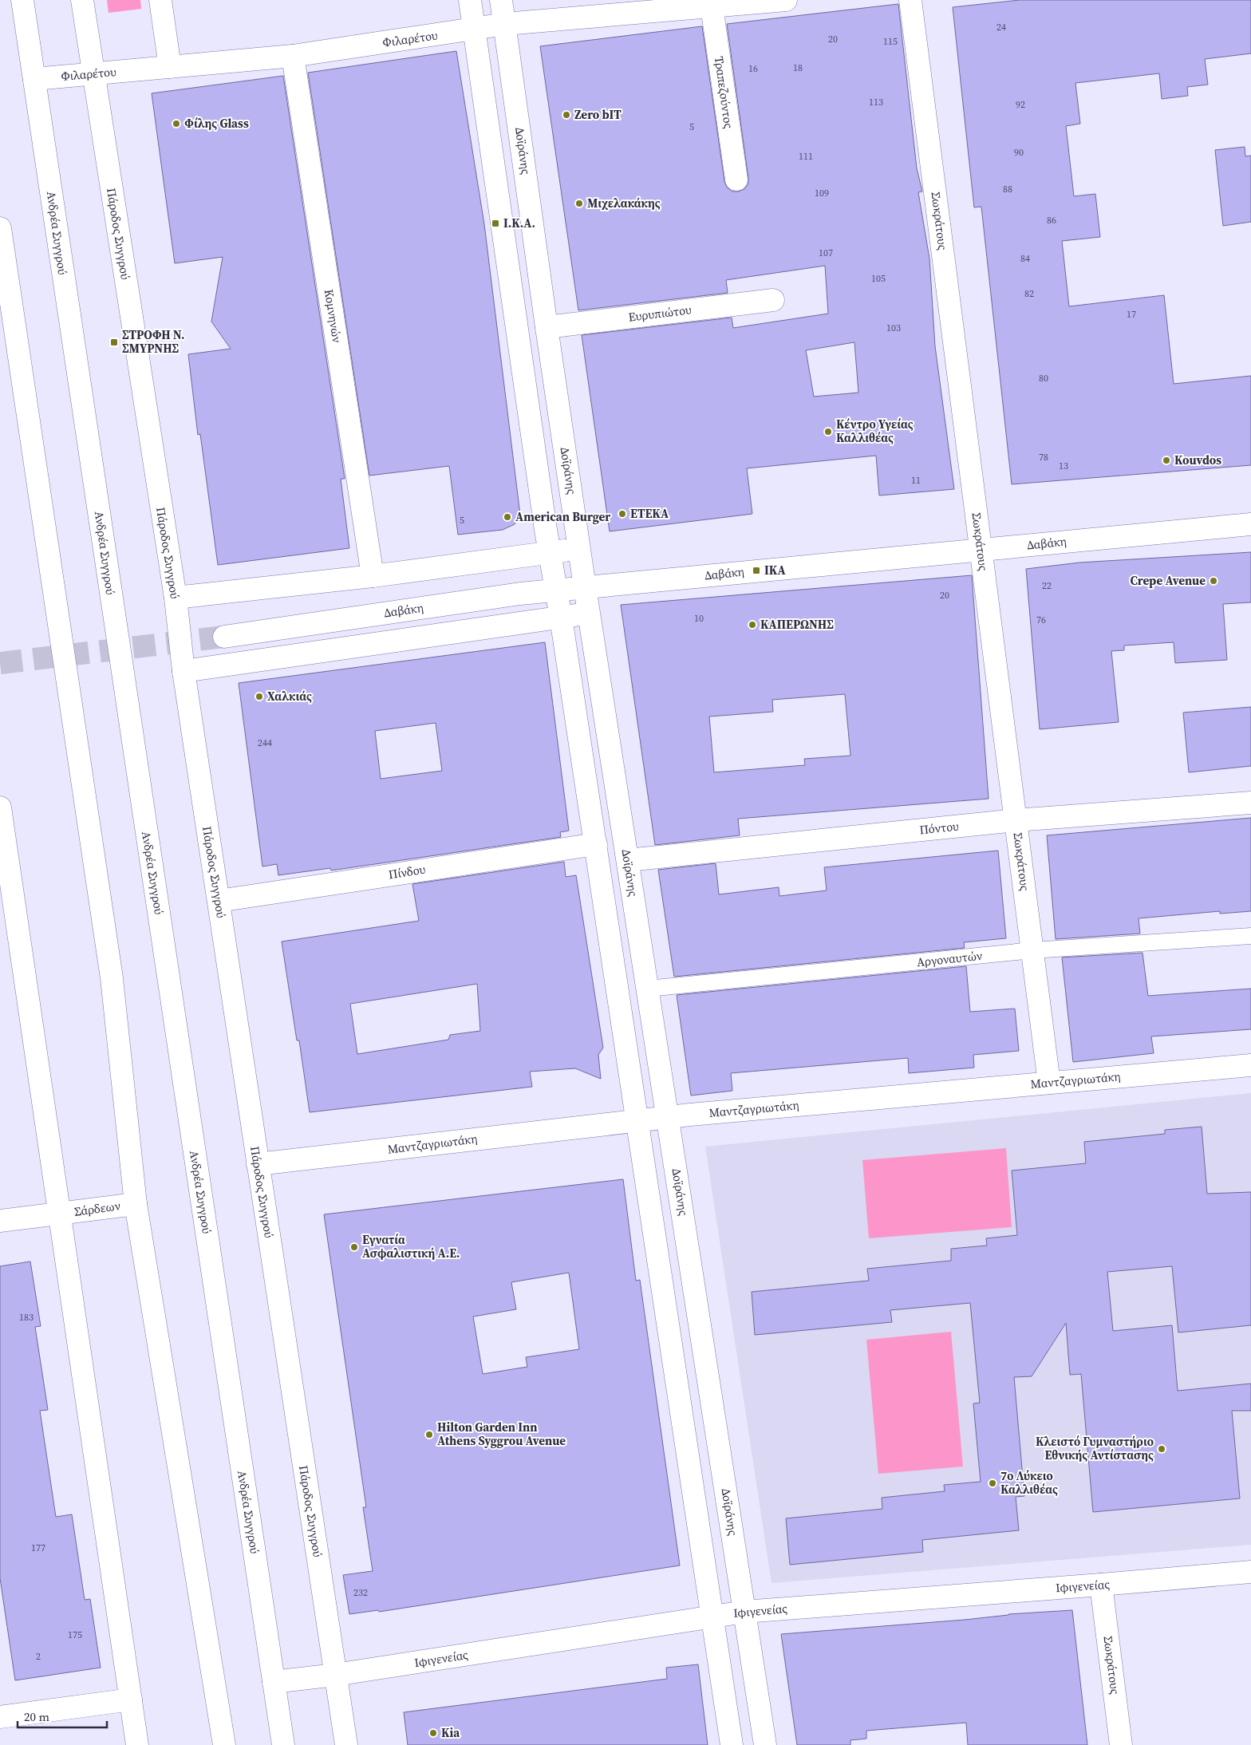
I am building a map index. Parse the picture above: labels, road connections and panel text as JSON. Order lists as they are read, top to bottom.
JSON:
{
  "streets": {
    "main road": [
      "Φιλαρέτου",
      "Τραπεζούντος",
      "Δοϊράνης",
      "Σωκράτους",
      "Ανδρέα Συγγρού",
      "Πάροδος Συγγρού",
      "Ευρυπιώτου",
      "Κομνηνών",
      "Δαβάκη",
      "Πόντου",
      "Πίνδου",
      "Μαντζαγριωτάκη",
      "Σάρδεων",
      "Ιφιγενείας"
    ],
    "lane": ["Αργοναυτών"]
  },
  "crossings": [
    ["Φιλαρέτου", "Τραπεζούντος"],
    ["Φιλαρέτου", "Δοϊράνης"],
    ["Φιλαρέτου", "Ανδρέα Συγγρού"],
    ["Φιλαρέτου", "Πάροδος Συγγρού"],
    ["Φιλαρέτου", "Κομνηνών"],
    ["Δοϊράνης", "Ευρυπιώτου"],
    ["Δοϊράνης", "Δαβάκη"],
    ["Δοϊράνης", "Πόντου"],
    ["Δοϊράνης", "Αργοναυτών"],
    ["Δοϊράνης", "Μαντζαγριωτάκη"],
    ["Δοϊράνης", "Ιφιγενείας"],
    ["Σωκράτους", "Δαβάκη"],
    ["Σωκράτους", "Πόντου"],
    ["Σωκράτους", "Αργοναυτών"],
    ["Σωκράτους", "Μαντζαγριωτάκη"],
    ["Σωκράτους", "Ιφιγενείας"],
    ["Ανδρέα Συγγρού", "Ιφιγενείας"],
    ["Πάροδος Συγγρού", "Πίνδου"],
    ["Πάροδος Συγγρού", "Μαντζαγριωτάκη"],
    ["Πάροδος Συγγρού", "Ιφιγενείας"]
  ],
  "places": {
    "other": [
      "Zero bIT",
      "Φίλης Glass",
      "Μιχελακάκης",
      "Κέντρο Υγείας Καλλιθέας",
      "Kouvdos",
      "ΕΤΕΚΑ",
      "American Burger",
      "Crepe Avenue",
      "ΚΑΠΕΡΩΝΗΣ",
      "Χαλκιάς",
      "Εγνατία Ασφαλιστική Α.Ε.",
      "Hilton Garden Inn Athens Syggrou Avenue",
      "Κλειστό Γυμναστήριο Εθνικής Αντίστασης",
      "7ο Λύκειο Καλλιθέας",
      "Kia"
    ],
    "transit": ["Ι.Κ.Α.", "ΣΤΡΟΦΗ Ν. ΣΜΥΡΝΗΣ", "ΙΚΑ"]
  },
  "house_numbers": [
    "24",
    "20",
    "115",
    "18",
    "16",
    "113",
    "92",
    "5",
    "90",
    "111",
    "88",
    "109",
    "86",
    "107",
    "84",
    "105",
    "82",
    "17",
    "103",
    "80",
    "78",
    "13",
    "11",
    "5",
    "22",
    "20",
    "10",
    "76",
    "244",
    "183",
    "177",
    "232",
    "175",
    "2"
  ],
  "scale_bar": "20 m"
}
